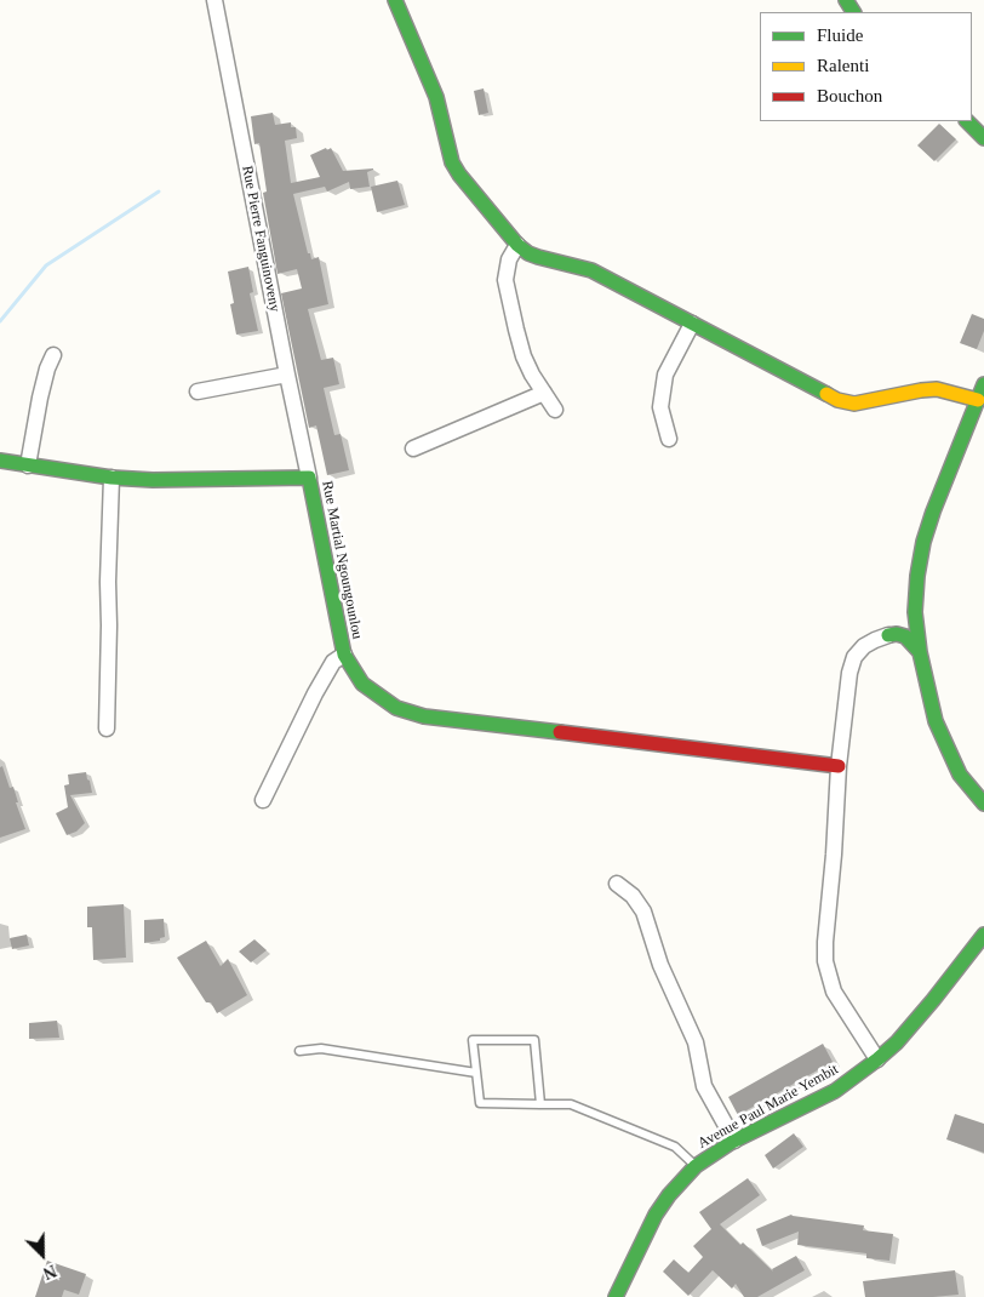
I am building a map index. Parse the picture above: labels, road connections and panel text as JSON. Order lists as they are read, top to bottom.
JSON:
{
  "streets": {
    "street": ["Rue Pierre Fanguinoveny", "Rue Martial Ngoungounlou", "Avenue Paul Marie Yembit"]
  },
  "crossings": [
    ["Rue Pierre Fanguinoveny", "Rue Martial Ngoungounlou"]
  ],
  "legend": ["Fluide", "Ralenti", "Bouchon"],
  "north": "bottom right"
}
